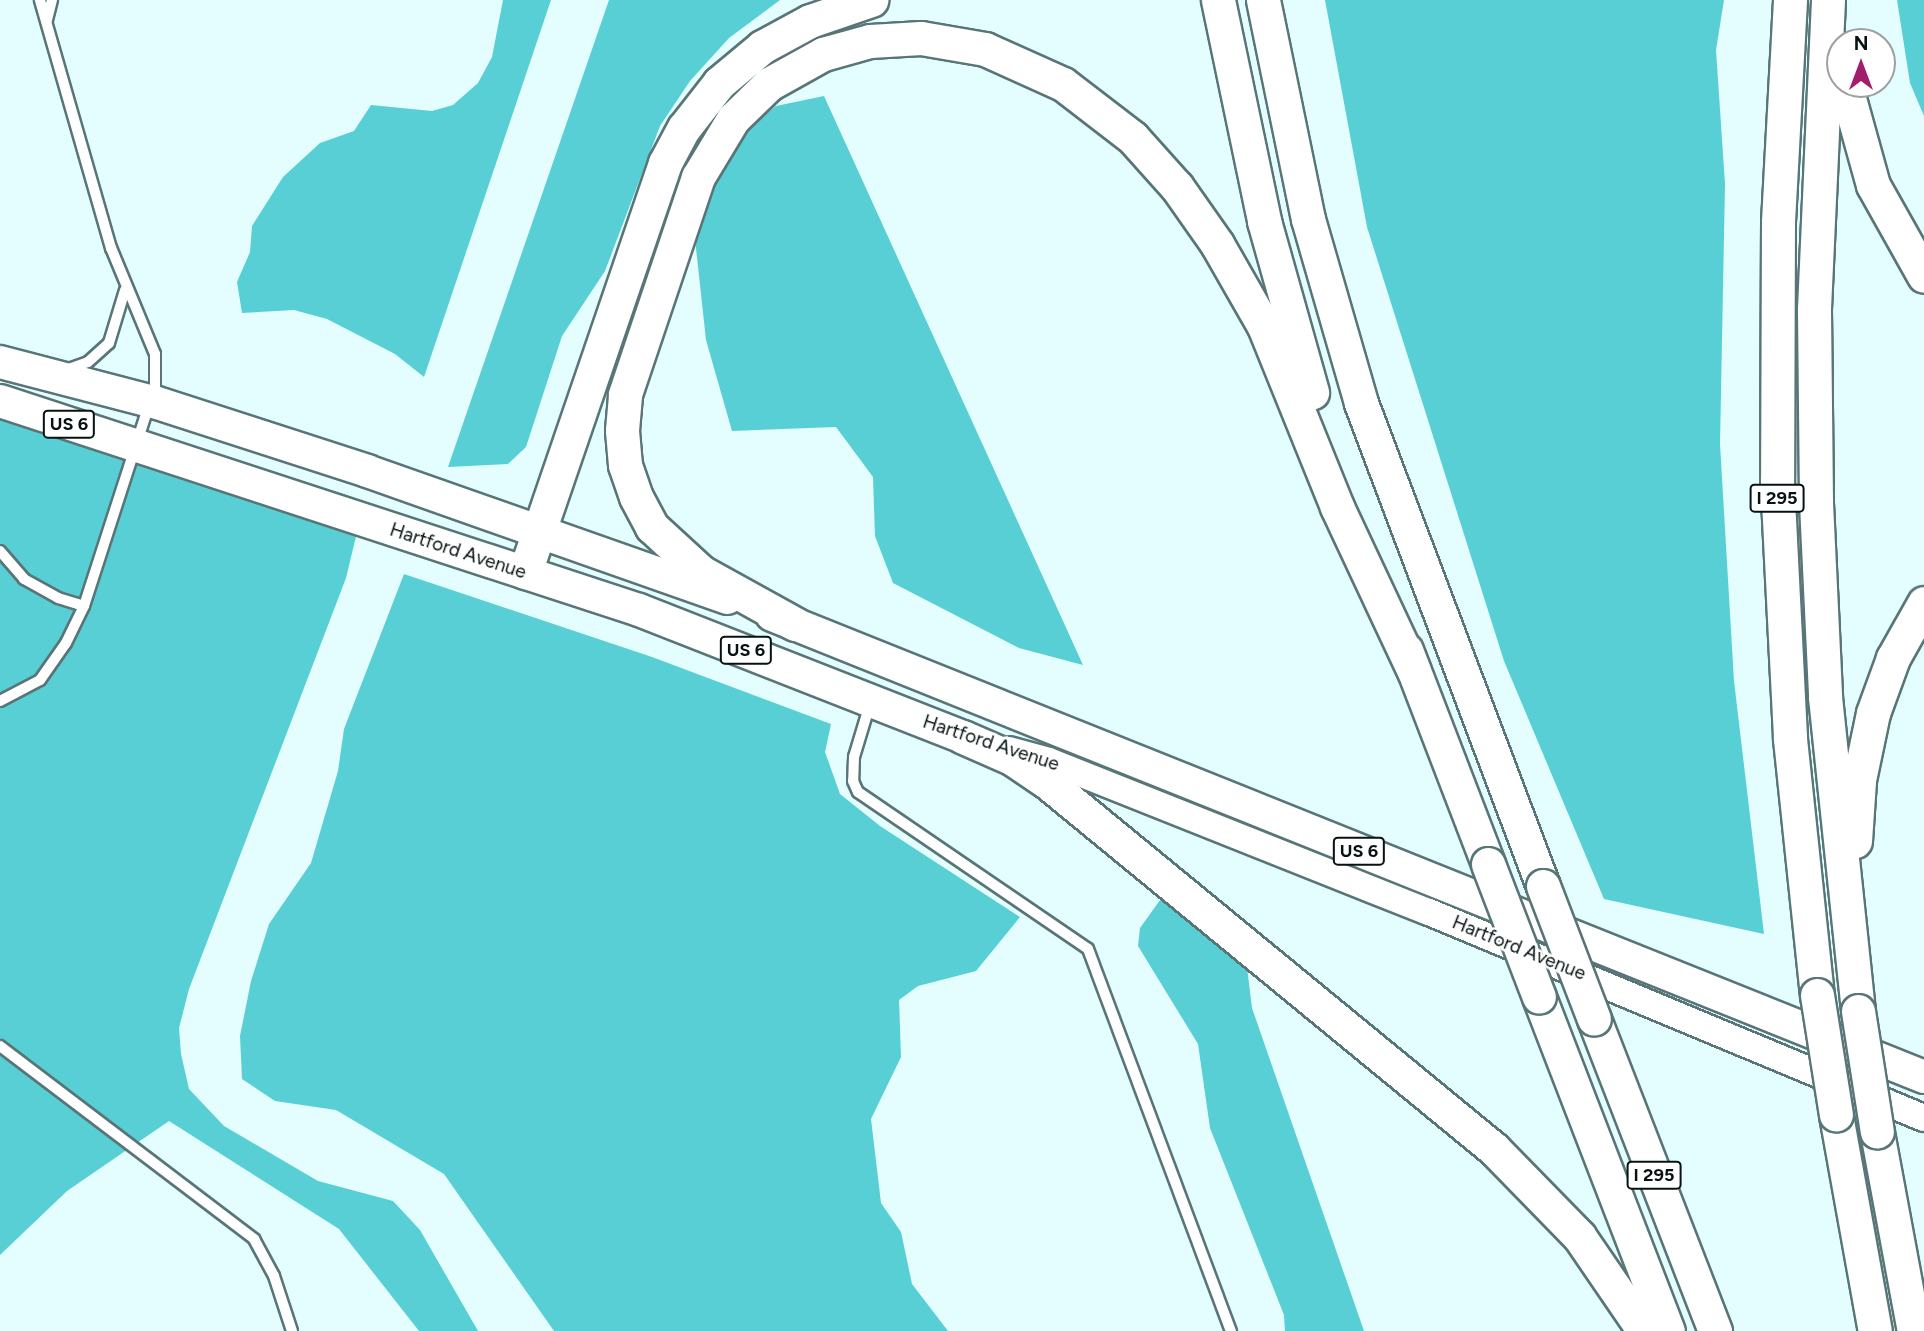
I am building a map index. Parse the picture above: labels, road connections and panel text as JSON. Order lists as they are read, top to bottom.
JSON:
{
  "streets": {
    "highway": ["US 6", "I 295", "Hartford Avenue"]
  },
  "crossings": [
    ["US 6", "Hartford Avenue"]
  ],
  "north": "top"
}
